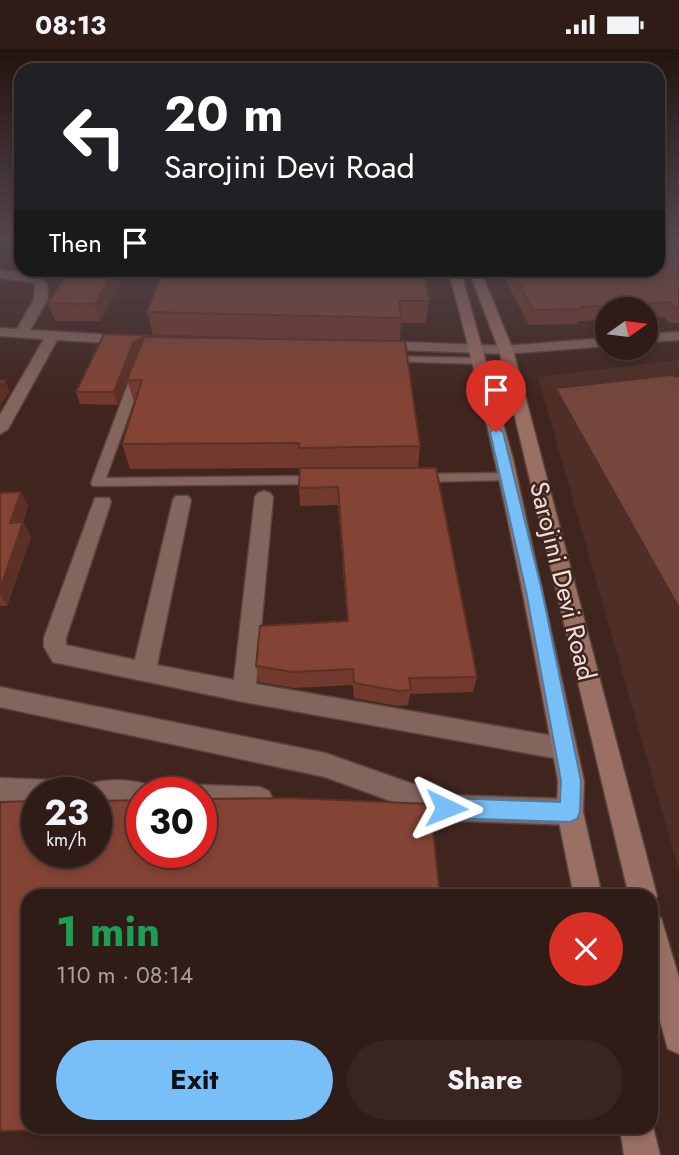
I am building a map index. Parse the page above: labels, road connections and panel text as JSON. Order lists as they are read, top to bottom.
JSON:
{
  "streets": {
    "main road": ["Sarojini Devi Road"]
  },
  "north": "right",
  "page": {
    "status": "08:13",
    "turn": ["20 m", "Sarojini Devi Road"],
    "then": "Then",
    "speed": "23 km/h",
    "limit": "30",
    "heading": ["1 min", "110 m · 08:14"],
    "buttons": ["Exit", "Share"]
  }
}
